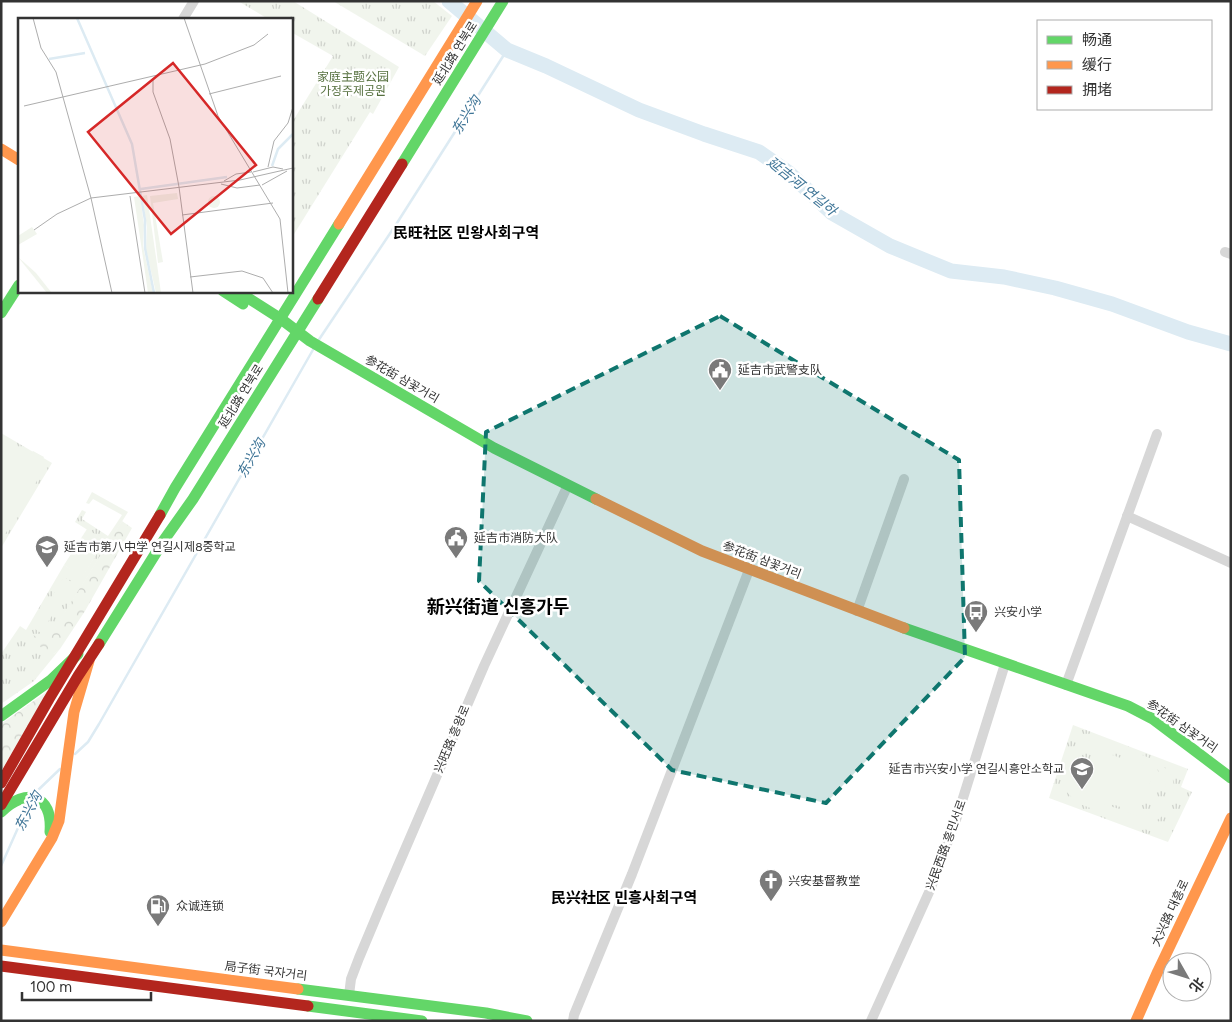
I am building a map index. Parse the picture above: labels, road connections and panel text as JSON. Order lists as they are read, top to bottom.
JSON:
{
  "streets": {
    "main road": [
      "延北路 연북로",
      "参花街 삼꽃거리",
      "大兴路 대흥로",
      "局子街 국자거리"
    ],
    "street": ["兴旺路 흥왕로", "兴民西路 흥민서로"]
  },
  "crossings": [
    ["延北路 연북로", "参花街 삼꽃거리"],
    ["参花街 삼꽃거리", "兴旺路 흥왕로"],
    ["参花街 삼꽃거리", "兴民西路 흥민서로"],
    ["兴旺路 흥왕로", "局子街 국자거리"]
  ],
  "districts": ["民旺社区 민왕사회구역", "新兴街道 신흥가두", "民兴社区 민흥사회구역"],
  "water": ["东兴沟", "延吉河 연길하"],
  "parks": ["家庭主题公园 가정주제공원"],
  "places": {
    "public building": ["延吉市武警支队", "延吉市消防大队"],
    "school or university": ["延吉市第八中学 연길시제8중학교", "延吉市兴安小学 연길시흥안소학교"],
    "bus stop": ["兴安小学"],
    "church": ["兴安基督教堂"],
    "fuel station": ["众诚连锁"]
  },
  "legend": ["畅通", "缓行", "拥堵"],
  "scale_bar": "100 m",
  "north": "bottom right"
}
